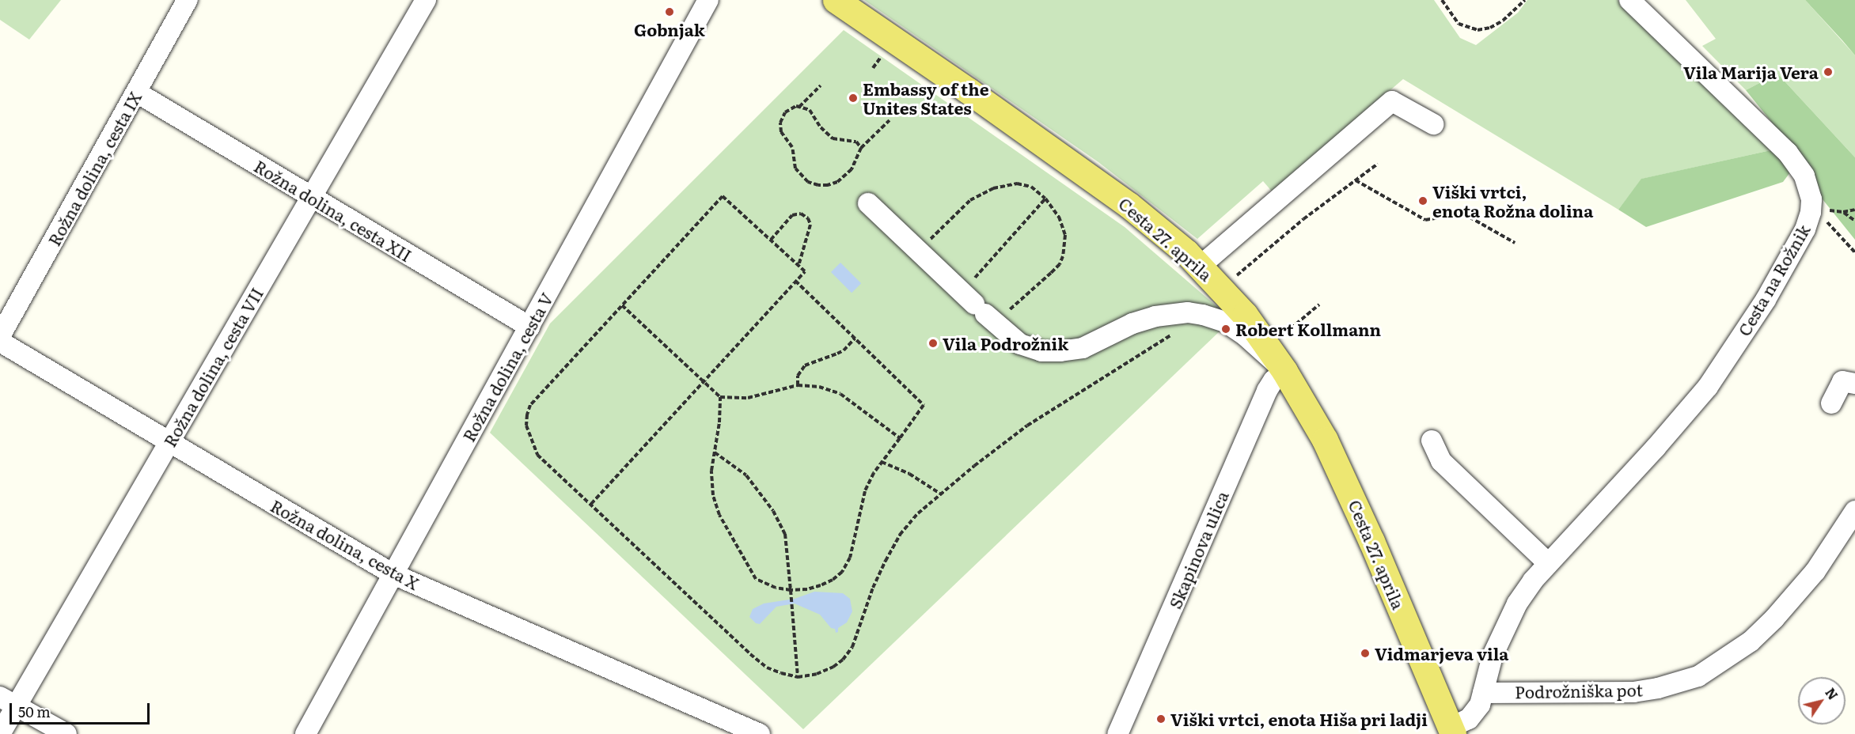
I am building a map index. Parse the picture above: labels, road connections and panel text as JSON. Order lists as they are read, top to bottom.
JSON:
{
  "streets": {
    "main road": ["Cesta 27. aprila"],
    "street": [
      "Rožna dolina, cesta IX",
      "Rožna dolina, cesta XII",
      "Cesta na Rožnik",
      "Rožna dolina, cesta VII",
      "Rožna dolina, cesta V",
      "Rožna dolina, cesta X",
      "Skapinova ulica",
      "Podrožniška pot"
    ]
  },
  "crossings": [
    ["Rožna dolina, cesta IX", "Rožna dolina, cesta XII"],
    ["Rožna dolina, cesta XII", "Rožna dolina, cesta VII"],
    ["Rožna dolina, cesta XII", "Rožna dolina, cesta V"],
    ["Cesta 27. aprila", "Cesta na Rožnik"],
    ["Cesta 27. aprila", "Skapinova ulica"],
    ["Cesta na Rožnik", "Podrožniška pot"],
    ["Rožna dolina, cesta VII", "Rožna dolina, cesta X"],
    ["Rožna dolina, cesta V", "Rožna dolina, cesta X"]
  ],
  "places": [
    "Gobnjak",
    "Vila Marija Vera",
    "Embassy of the Unites States",
    "Viški vrtci, enota Rožna dolina",
    "Robert Kollmann",
    "Vila Podrožnik",
    "Vidmarjeva vila",
    "Viški vrtci, enota Hiša pri ladji"
  ],
  "scale_bar": "50 m",
  "north": "top right"
}
